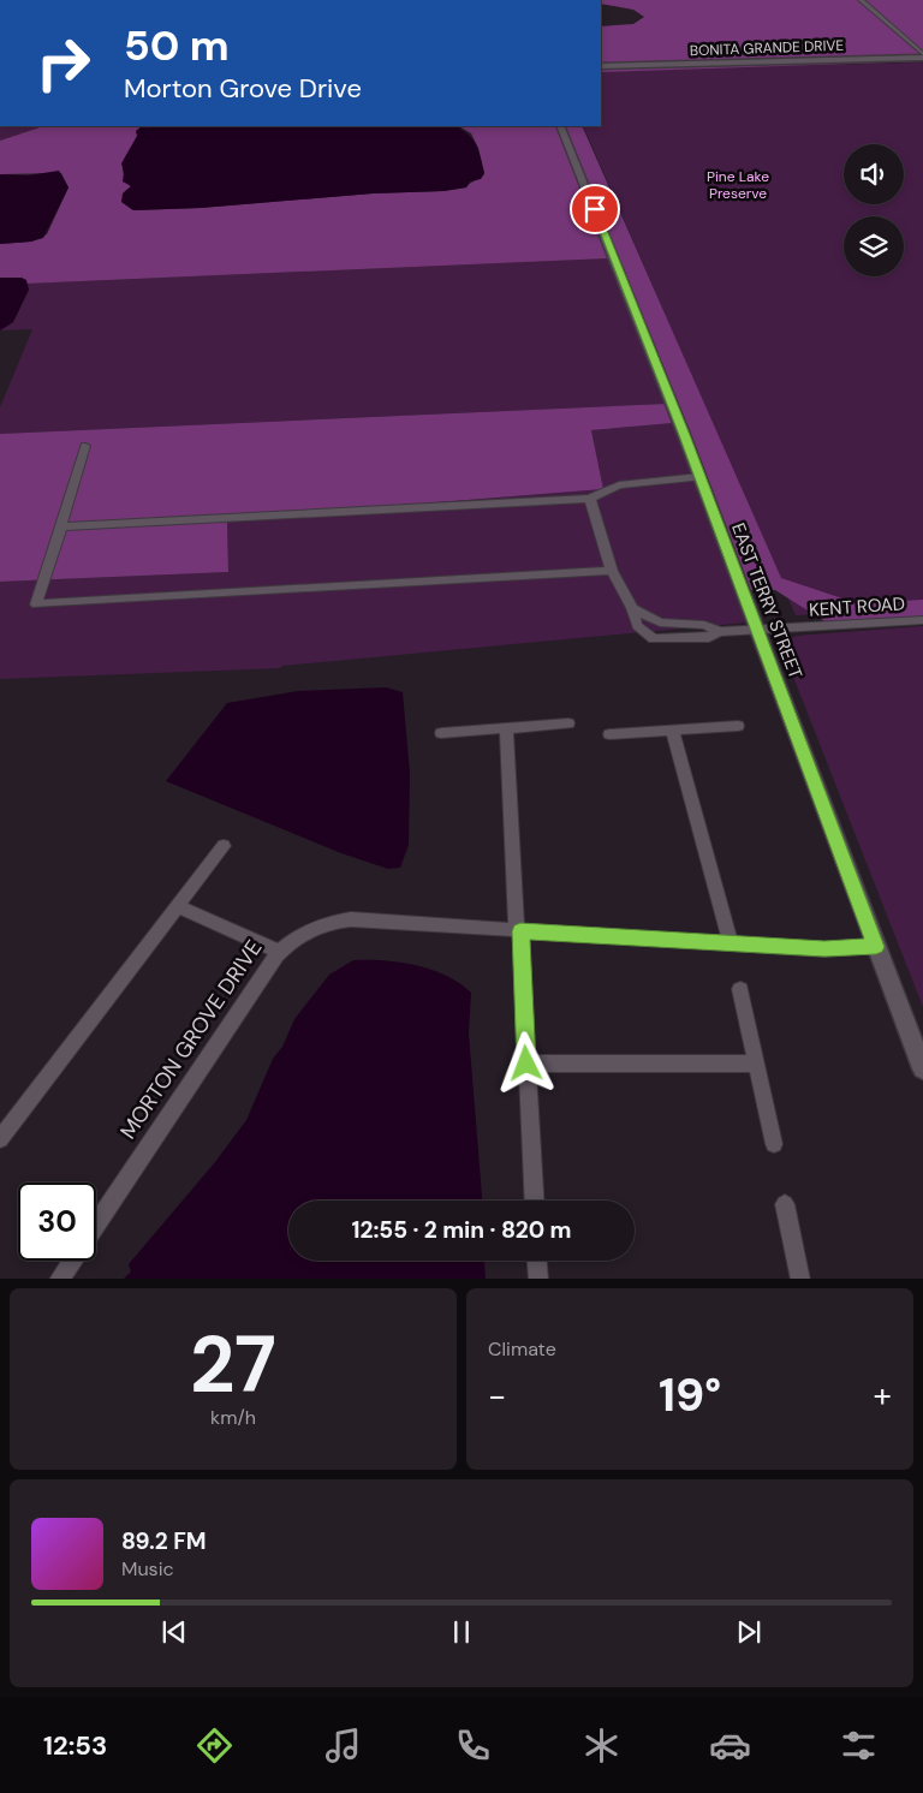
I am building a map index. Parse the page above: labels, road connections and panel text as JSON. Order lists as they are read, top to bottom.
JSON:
{
  "streets": {
    "street": [
      "BONITA GRANDE DRIVE",
      "EAST TERRY STREET",
      "KENT ROAD",
      "MORTON GROVE DRIVE"
    ]
  },
  "crossings": [
    ["EAST TERRY STREET", "KENT ROAD"],
    ["EAST TERRY STREET", "MORTON GROVE DRIVE"]
  ],
  "parks": ["Pine Lake Preserve"],
  "page": {
    "turn": ["50 m", "Morton Grove Drive"],
    "limit": "30",
    "trip": "12:55 · 2 min · 820 m",
    "tile": [
      ["27", "km/h"],
      "Climate"
    ],
    "heat": ["−", "19°", "+"],
    "song": ["89.2 FM", "Music"],
    "tabs": "12:53"
  }
}
